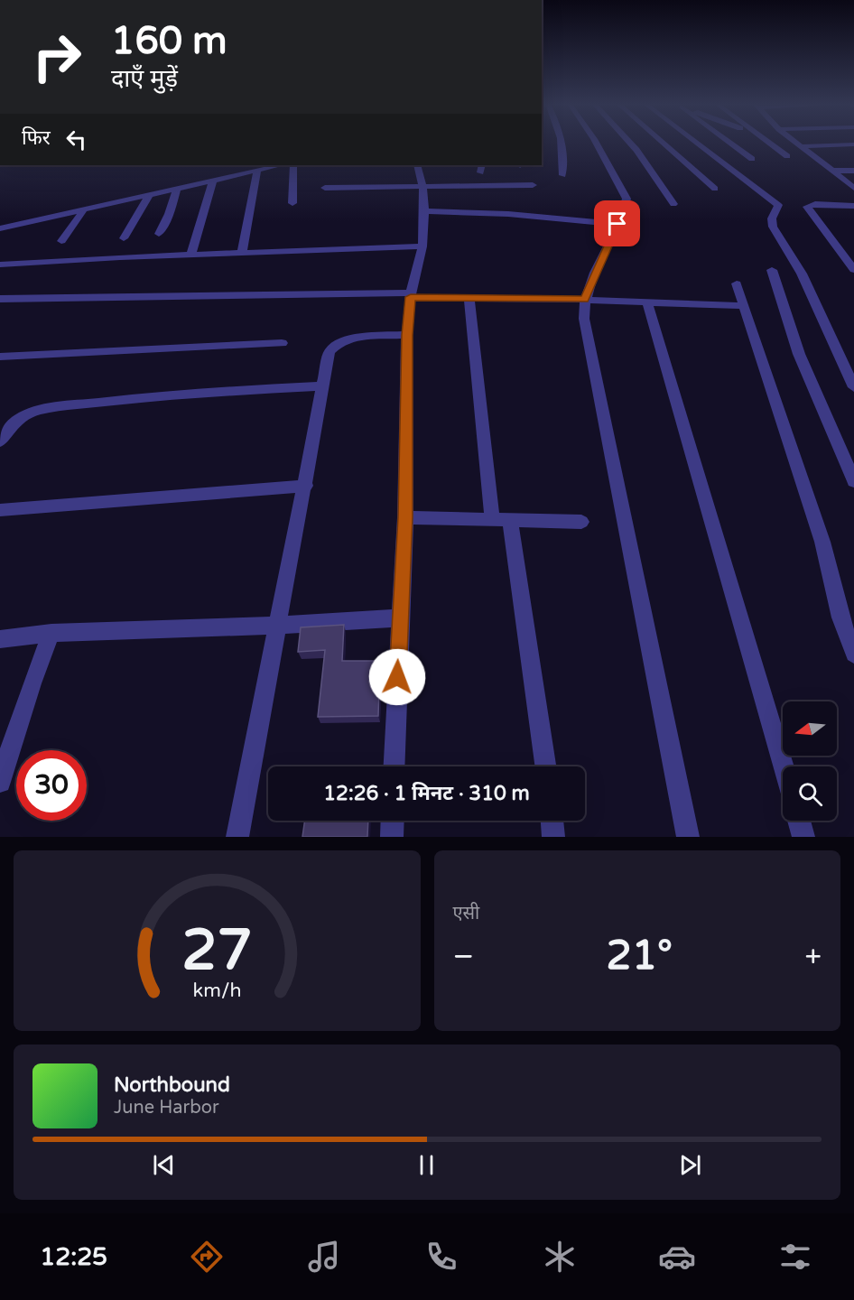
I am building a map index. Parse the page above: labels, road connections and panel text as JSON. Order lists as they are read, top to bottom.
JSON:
{
  "north": "left",
  "page": {
    "turn": ["160 m", "दाएँ मुड़ें"],
    "then": "फिर",
    "limit": "30",
    "trip": "12:26 · 1 मिनट · 310 m",
    "tile": "एसी",
    "heat": ["−", "21°", "+"],
    "song": ["Northbound", "June Harbor"],
    "tabs": "12:25",
    "gauge": ["27", "km/h"]
  }
}
